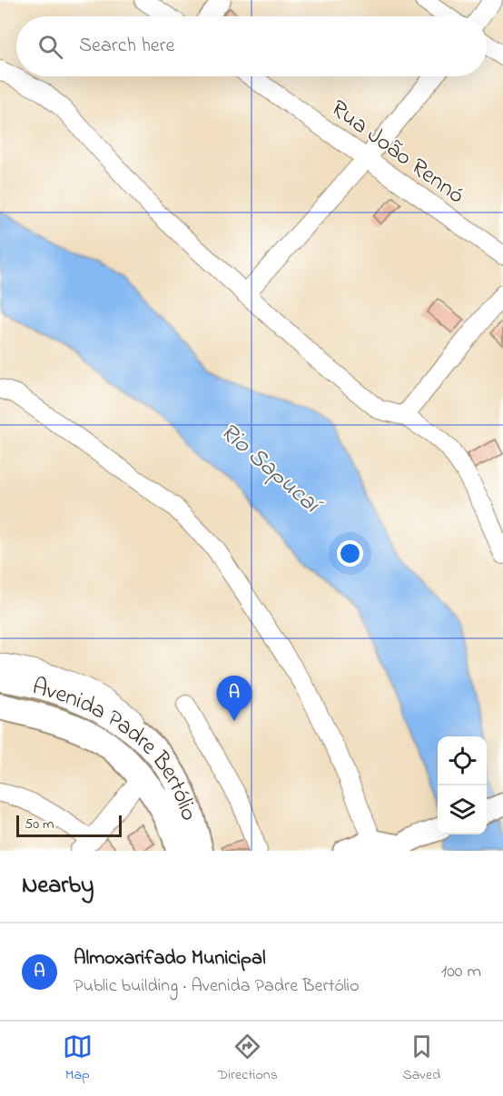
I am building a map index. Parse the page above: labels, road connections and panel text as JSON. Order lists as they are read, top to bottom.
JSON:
{
  "streets": {
    "highway": ["Avenida Padre Bertólio"],
    "street": ["Rua João Rennó"]
  },
  "water": ["Rio Sapucaí"],
  "scale_bar": "50 m",
  "page": {
    "search": "Search here",
    "pins": "A",
    "scale": "50 m",
    "heading": "Nearby",
    "list": [
      {
        "mark": "A",
        "name": "Almoxarifado Municipal",
        "note": "Public building · Avenida Padre Bertólio",
        "value": "100 m"
      }
    ],
    "nav": ["Map", "Directions", "Saved"]
  }
}
